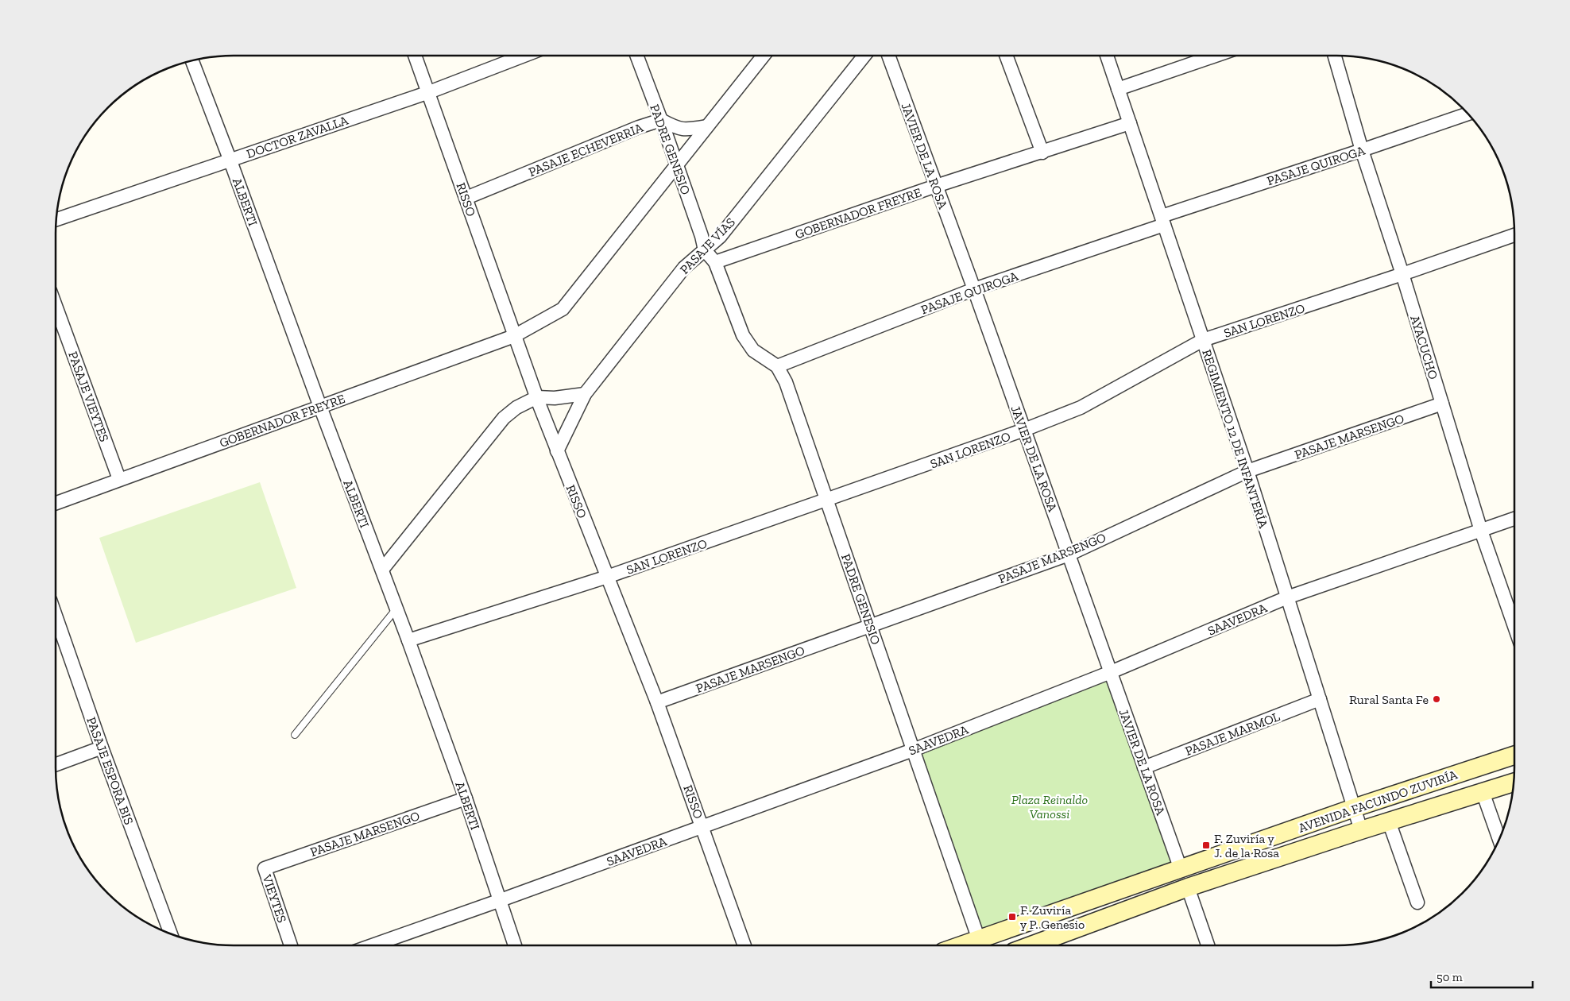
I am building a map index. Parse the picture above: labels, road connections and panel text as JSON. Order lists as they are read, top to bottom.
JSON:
{
  "streets": {
    "main road": ["AVENIDA FACUNDO ZUVIRÍA"],
    "street": [
      "DOCTOR ZAVALLA",
      "PASAJE ECHEVERRIA",
      "PADRE GENESIO",
      "JAVIER DE LA ROSA",
      "PASAJE QUIROGA",
      "RISSO",
      "ALBERTI",
      "GOBERNADOR FREYRE",
      "PASAJE VÍAS",
      "SAN LORENZO",
      "AYACUCHO",
      "PASAJE VIEYTES",
      "PASAJE MARSENGO",
      "REGIMIENTO 12 DE INFANTERÍA",
      "SAAVEDRA",
      "PASAJE MARMOL",
      "PASAJE ESPORA BIS",
      "VIEYTES"
    ]
  },
  "crossings": [
    ["DOCTOR ZAVALLA", "RISSO"],
    ["DOCTOR ZAVALLA", "ALBERTI"],
    ["PASAJE ECHEVERRIA", "PADRE GENESIO"],
    ["PASAJE ECHEVERRIA", "RISSO"],
    ["PADRE GENESIO", "PASAJE QUIROGA"],
    ["PADRE GENESIO", "GOBERNADOR FREYRE"],
    ["PADRE GENESIO", "PASAJE VÍAS"],
    ["PADRE GENESIO", "SAN LORENZO"],
    ["PADRE GENESIO", "PASAJE MARSENGO"],
    ["PADRE GENESIO", "SAAVEDRA"],
    ["PADRE GENESIO", "AVENIDA FACUNDO ZUVIRÍA"],
    ["JAVIER DE LA ROSA", "PASAJE QUIROGA"],
    ["JAVIER DE LA ROSA", "GOBERNADOR FREYRE"],
    ["JAVIER DE LA ROSA", "SAN LORENZO"],
    ["JAVIER DE LA ROSA", "PASAJE MARSENGO"],
    ["JAVIER DE LA ROSA", "SAAVEDRA"],
    ["JAVIER DE LA ROSA", "PASAJE MARMOL"],
    ["JAVIER DE LA ROSA", "AVENIDA FACUNDO ZUVIRÍA"],
    ["PASAJE QUIROGA", "AYACUCHO"],
    ["PASAJE QUIROGA", "REGIMIENTO 12 DE INFANTERÍA"],
    ["RISSO", "GOBERNADOR FREYRE"],
    ["RISSO", "PASAJE VÍAS"],
    ["RISSO", "SAN LORENZO"],
    ["RISSO", "PASAJE MARSENGO"],
    ["RISSO", "SAAVEDRA"],
    ["ALBERTI", "GOBERNADOR FREYRE"],
    ["ALBERTI", "SAN LORENZO"],
    ["ALBERTI", "PASAJE MARSENGO"],
    ["ALBERTI", "SAAVEDRA"],
    ["GOBERNADOR FREYRE", "PASAJE VIEYTES"],
    ["GOBERNADOR FREYRE", "REGIMIENTO 12 DE INFANTERÍA"],
    ["SAN LORENZO", "AYACUCHO"],
    ["SAN LORENZO", "REGIMIENTO 12 DE INFANTERÍA"],
    ["AYACUCHO", "PASAJE MARSENGO"],
    ["AYACUCHO", "SAAVEDRA"],
    ["PASAJE MARSENGO", "REGIMIENTO 12 DE INFANTERÍA"],
    ["PASAJE MARSENGO", "VIEYTES"],
    ["REGIMIENTO 12 DE INFANTERÍA", "SAAVEDRA"],
    ["REGIMIENTO 12 DE INFANTERÍA", "PASAJE MARMOL"],
    ["REGIMIENTO 12 DE INFANTERÍA", "AVENIDA FACUNDO ZUVIRÍA"]
  ],
  "parks": ["Plaza Reinaldo Vanossi"],
  "places": {
    "other": ["Rural Santa Fe"],
    "transit": ["F. Zuviría y J. de la Rosa", "F. Zuviría y P. Genesio"]
  },
  "scale_bar": "50 m"
}
